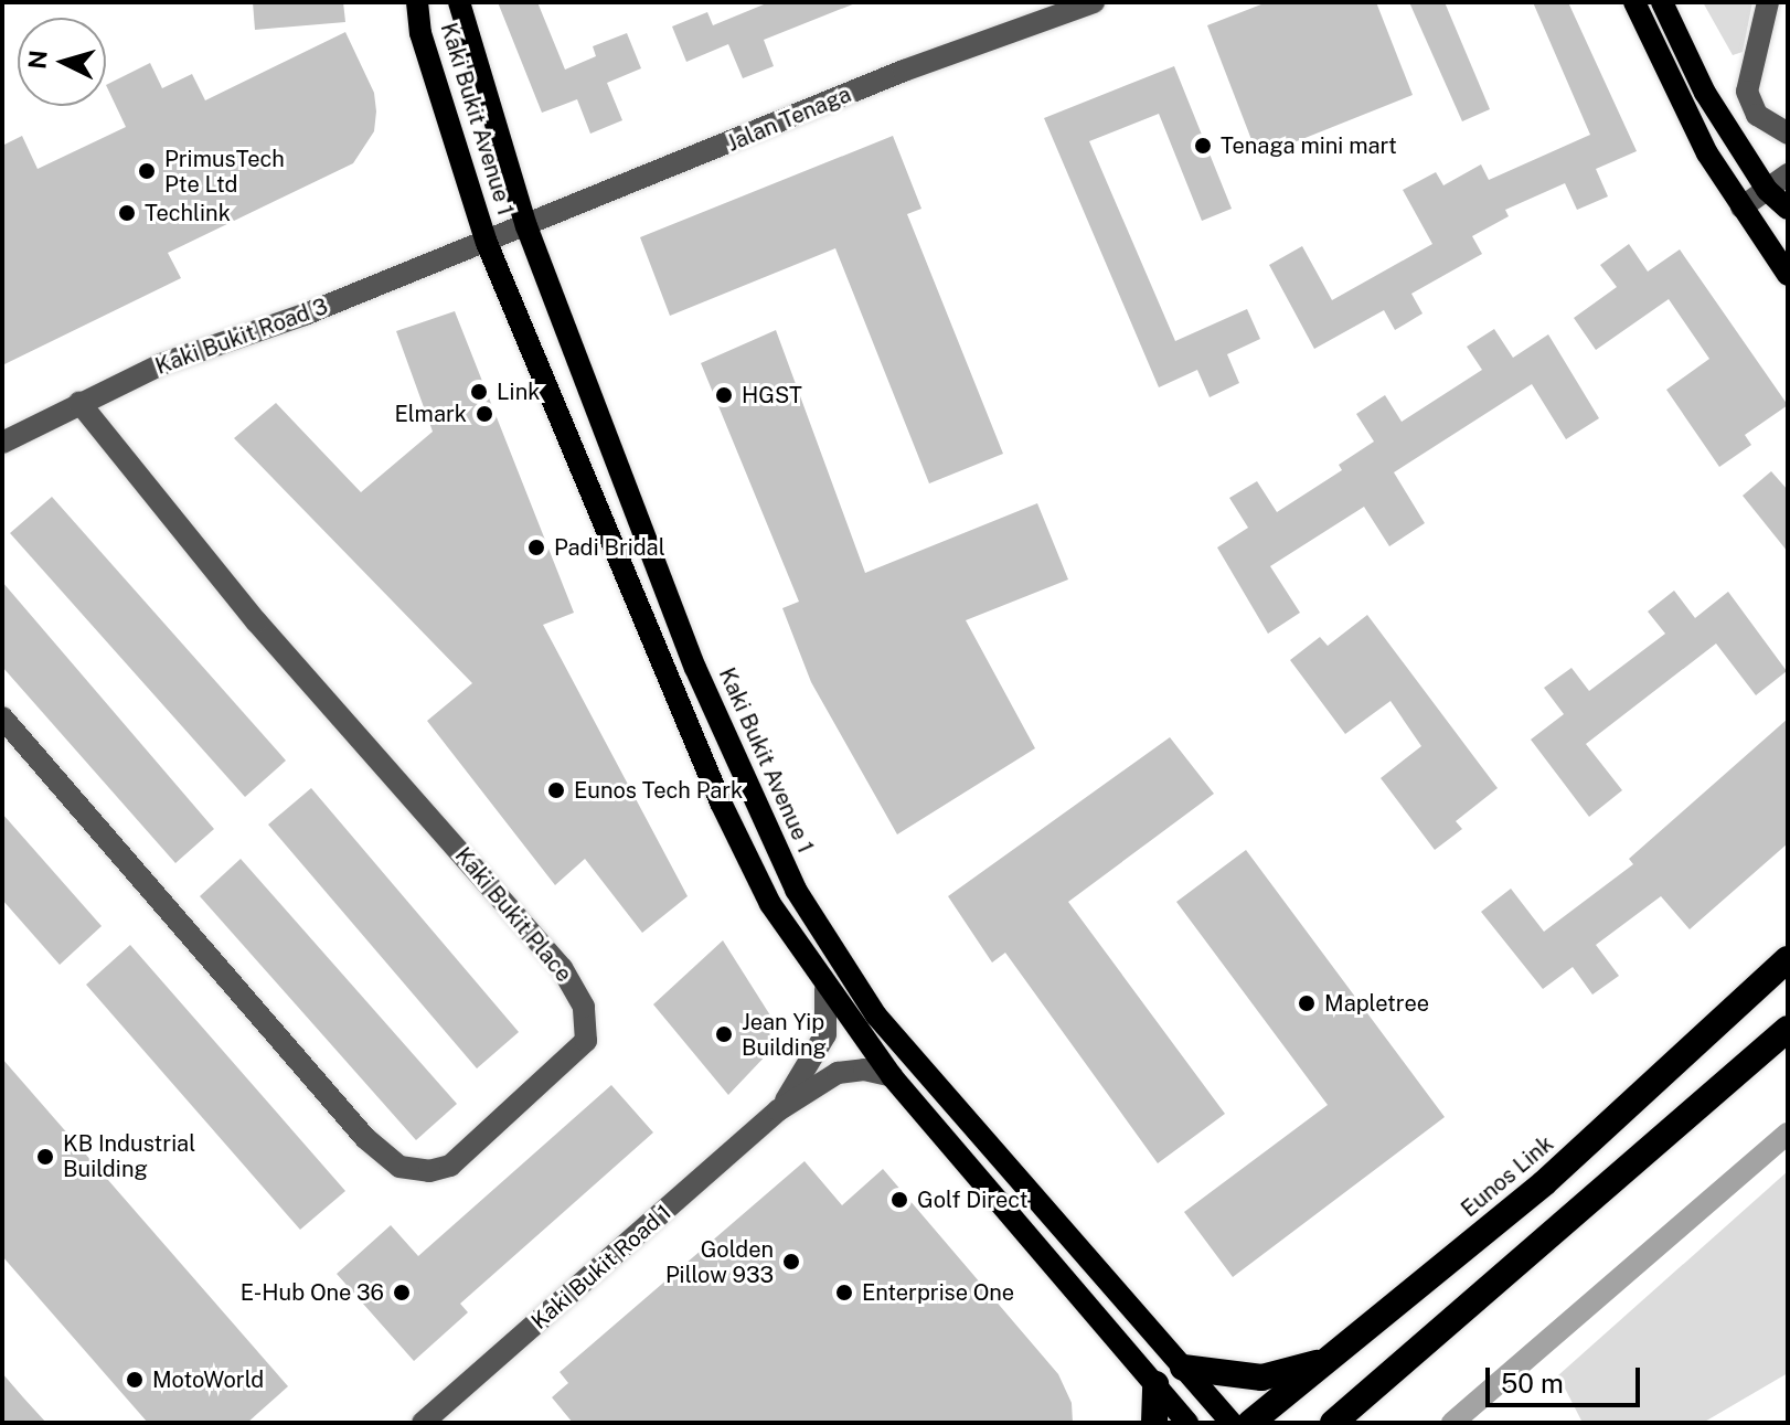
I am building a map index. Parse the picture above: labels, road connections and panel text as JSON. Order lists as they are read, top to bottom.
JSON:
{
  "streets": {
    "highway": ["Eunos Link"],
    "main road": ["Kaki Bukit Avenue 1"],
    "street": [
      "Jalan Tenaga",
      "Kaki Bukit Road 3",
      "Kaki Bukit Place",
      "Kaki Bukit Road 1"
    ]
  },
  "crossings": [
    ["Kaki Bukit Avenue 1", "Jalan Tenaga"],
    ["Kaki Bukit Avenue 1", "Kaki Bukit Road 3"],
    ["Kaki Bukit Avenue 1", "Kaki Bukit Road 1"],
    ["Jalan Tenaga", "Kaki Bukit Road 3"],
    ["Kaki Bukit Road 3", "Kaki Bukit Place"]
  ],
  "places": [
    "Tenaga mini mart",
    "PrimusTech Pte Ltd",
    "Techlink",
    "Link",
    "HGST",
    "Elmark",
    "Padi Bridal",
    "Eunos Tech Park",
    "Mapletree",
    "Jean Yip Building",
    "KB Industrial Building",
    "Golf Direct",
    "Golden Pillow 933",
    "E-Hub One 36",
    "Enterprise One",
    "MotoWorld"
  ],
  "scale_bar": "50 m",
  "north": "left"
}
